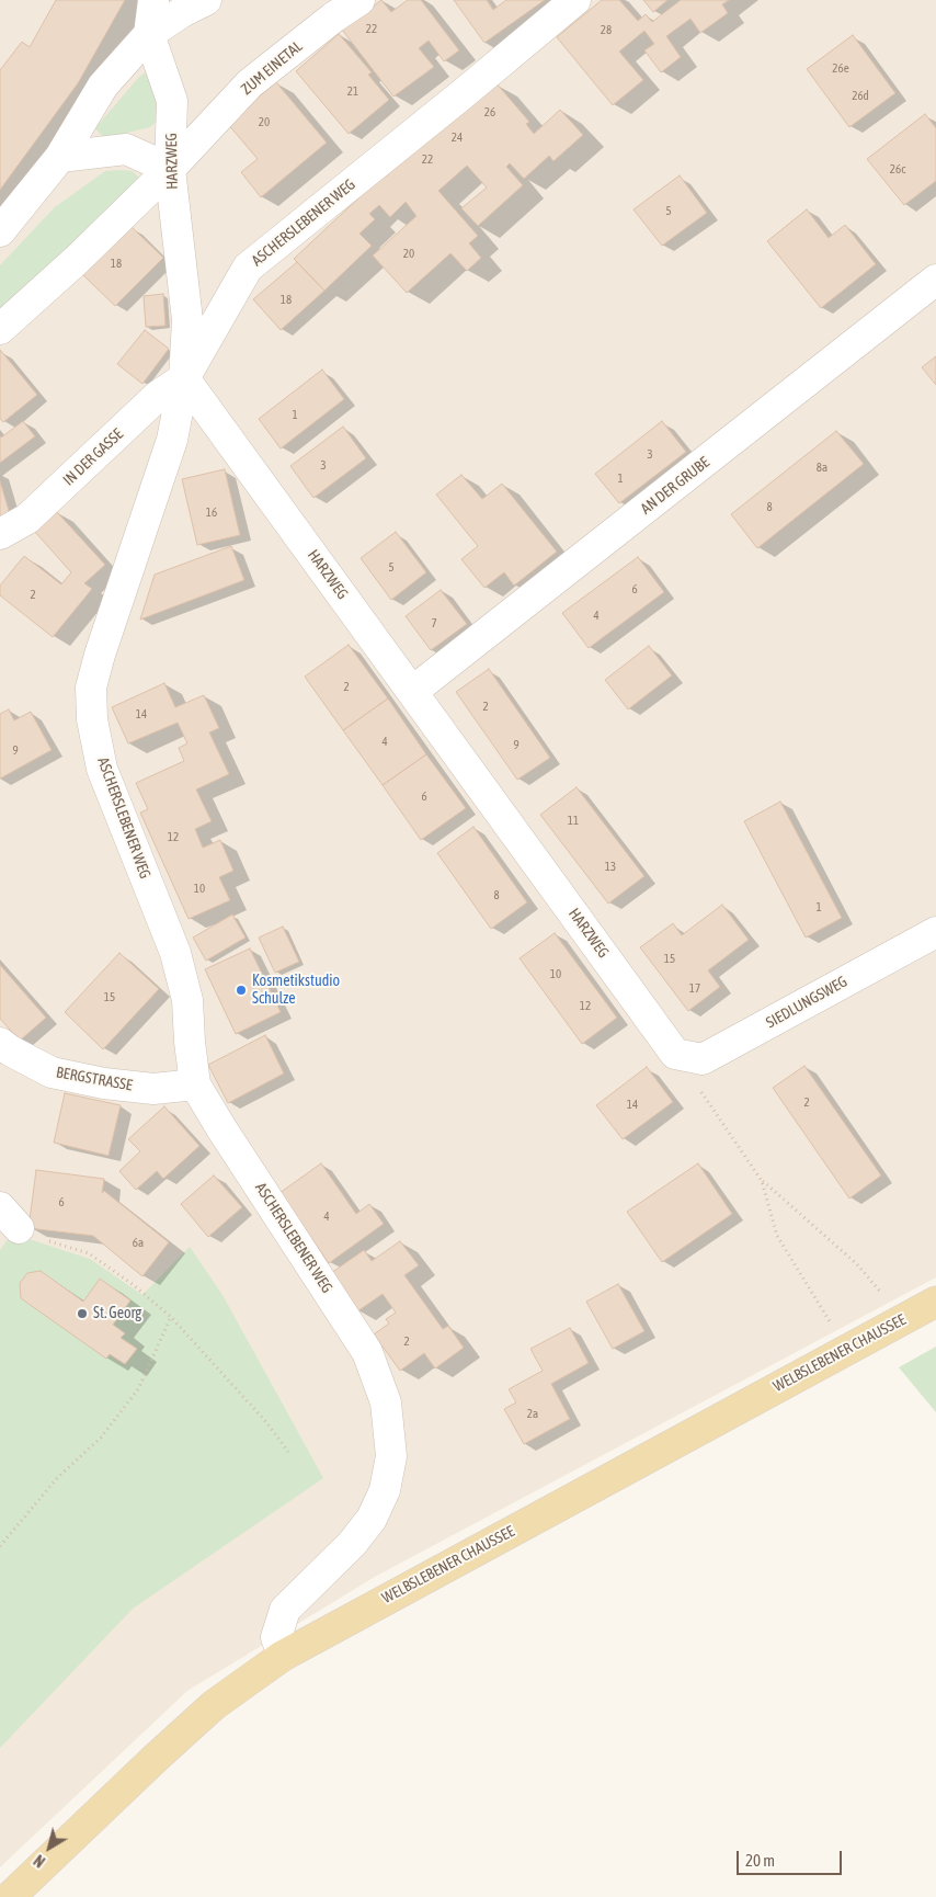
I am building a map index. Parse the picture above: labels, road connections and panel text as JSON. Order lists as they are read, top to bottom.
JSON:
{
  "streets": {
    "main road": ["WELBSLEBENER CHAUSSEE"],
    "street": [
      "ZUM EINETAL",
      "HARZWEG",
      "ASCHERSLEBENER WEG",
      "IN DER GASSE",
      "AN DER GRUBE",
      "SIEDLUNGSWEG",
      "BERGSTRASSE"
    ]
  },
  "crossings": [
    ["ZUM EINETAL", "HARZWEG"],
    ["HARZWEG", "ASCHERSLEBENER WEG"],
    ["HARZWEG", "IN DER GASSE"],
    ["HARZWEG", "AN DER GRUBE"],
    ["HARZWEG", "SIEDLUNGSWEG"],
    ["ASCHERSLEBENER WEG", "IN DER GASSE"],
    ["ASCHERSLEBENER WEG", "BERGSTRASSE"],
    ["ASCHERSLEBENER WEG", "WELBSLEBENER CHAUSSEE"]
  ],
  "places": ["Kosmetikstudio Schulze", "St. Georg"],
  "house_numbers": [
    "22",
    "28",
    "26e",
    "21",
    "26d",
    "26",
    "20",
    "24",
    "22",
    "26c",
    "5",
    "20",
    "18",
    "18",
    "1",
    "3",
    "3",
    "8a",
    "1",
    "8",
    "16",
    "5",
    "6",
    "2",
    "4",
    "7",
    "2",
    "2",
    "14",
    "4",
    "9",
    "9",
    "6",
    "11",
    "12",
    "13",
    "10",
    "8",
    "1",
    "15",
    "10",
    "17",
    "15",
    "12",
    "2",
    "14",
    "6",
    "4",
    "6a",
    "2",
    "2a"
  ],
  "scale_bar": "20 m",
  "north": "bottom left"
}
